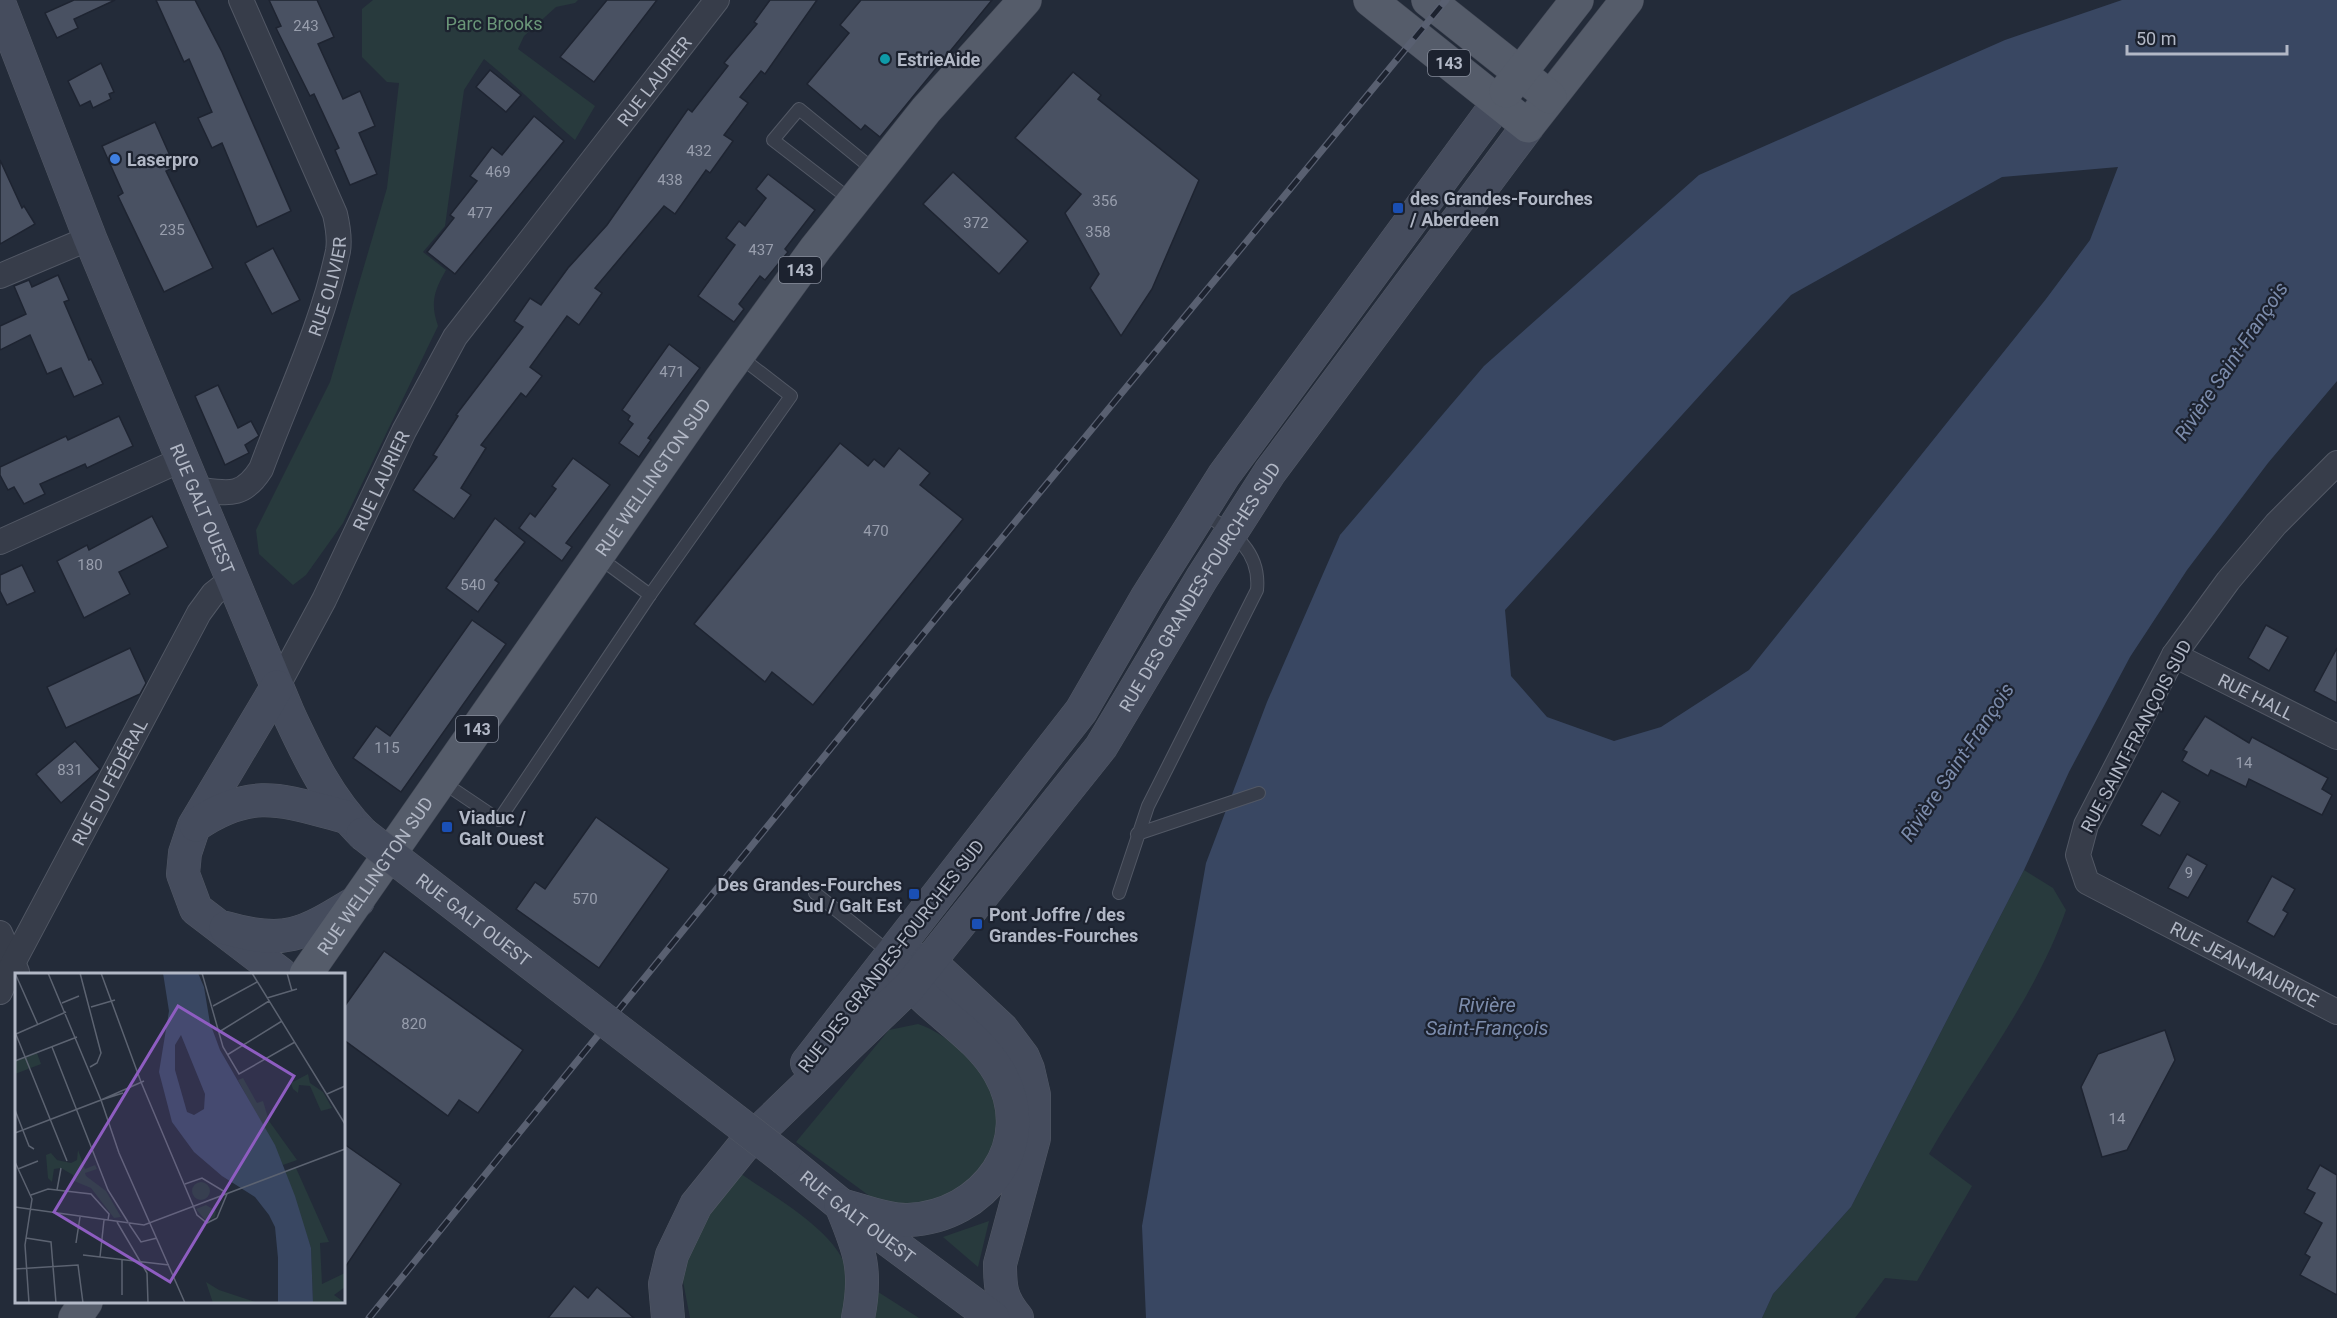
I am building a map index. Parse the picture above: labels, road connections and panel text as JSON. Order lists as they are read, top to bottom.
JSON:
{
  "streets": {
    "main road": [
      "143",
      "RUE LAURIER",
      "RUE WELLINGTON SUD",
      "RUE GALT OUEST",
      "RUE DES GRANDES-FOURCHES SUD"
    ],
    "street": [
      "RUE OLIVIER",
      "RUE HALL",
      "RUE SAINT-FRANÇOIS SUD",
      "RUE DU FÉDÉRAL",
      "RUE JEAN-MAURICE"
    ]
  },
  "crossings": [
    ["143", "RUE DES GRANDES-FOURCHES SUD"],
    ["RUE LAURIER", "RUE GALT OUEST"],
    ["RUE OLIVIER", "RUE GALT OUEST"],
    ["RUE GALT OUEST", "RUE DU FÉDÉRAL"],
    ["RUE HALL", "RUE SAINT-FRANÇOIS SUD"],
    ["RUE SAINT-FRANÇOIS SUD", "RUE JEAN-MAURICE"]
  ],
  "water": ["Rivière Saint-François"],
  "parks": ["Parc Brooks"],
  "places": {
    "other": ["EstrieAide", "Laserpro"],
    "transit": [
      "des Grandes-Fourches / Aberdeen",
      "Viaduc / Galt Ouest",
      "Des Grandes-Fourches Sud / Galt Est",
      "Pont Joffre / des Grandes-Fourches"
    ]
  },
  "house_numbers": [
    "243",
    "432",
    "469",
    "438",
    "356",
    "477",
    "372",
    "235",
    "358",
    "437",
    "471",
    "470",
    "180",
    "540",
    "115",
    "14",
    "831",
    "9",
    "570",
    "820",
    "14"
  ],
  "scale_bar": "50 m"
}
